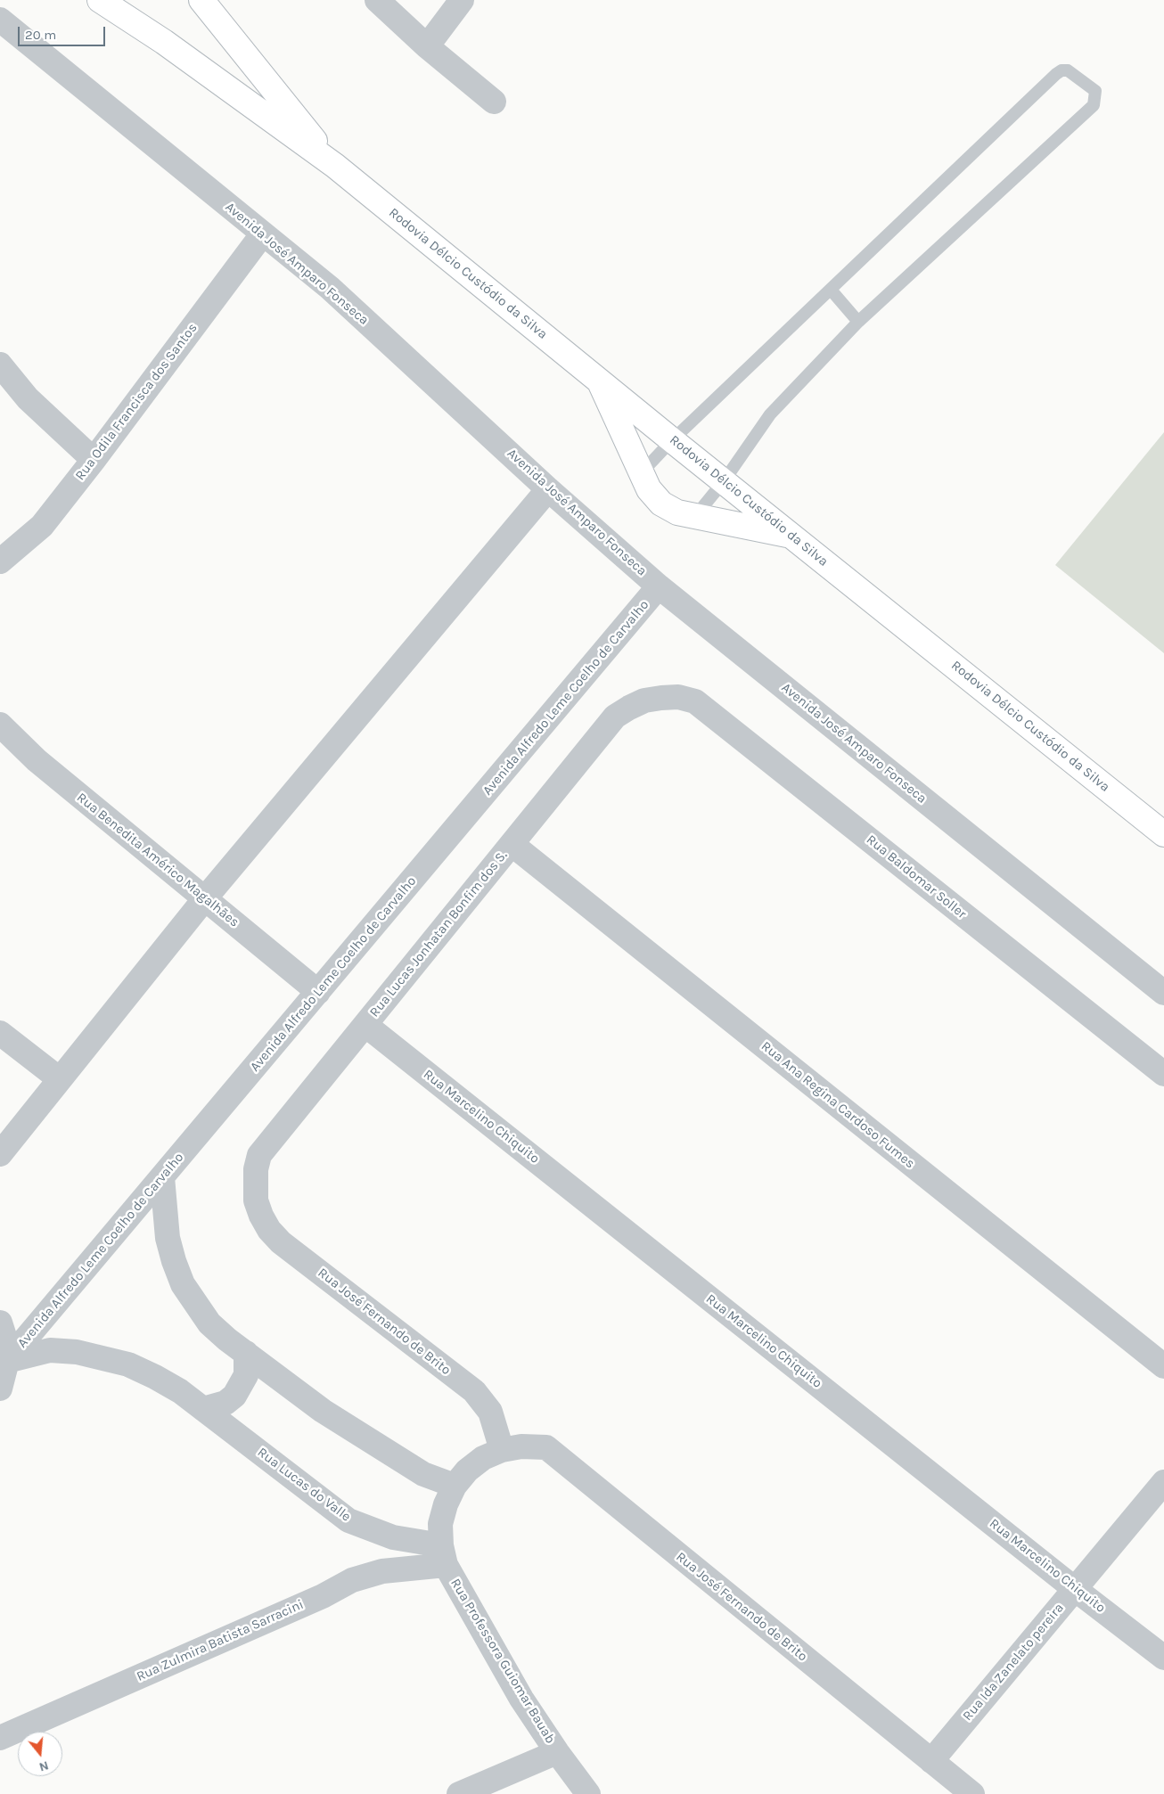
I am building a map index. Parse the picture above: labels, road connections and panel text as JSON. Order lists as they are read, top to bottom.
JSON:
{
  "streets": {
    "main road": ["Rodovia Délcio Custódio da Silva"],
    "street": [
      "Avenida José Amparo Fonseca",
      "Rua Odila Francisca dos Santos",
      "Avenida Alfredo Leme Coelho de Carvalho",
      "Rua Benedita Américo Magalhães",
      "Rua Baldomar Soller",
      "Rua Lucas Jonhatan Bonfim dos S.",
      "Rua Ana Regina Cardoso Fumes",
      "Rua Marcelino Chiquito",
      "Rua José Fernando de Brito",
      "Rua Lucas do Valle",
      "Rua Zulmira Batista Sarracini",
      "Rua Professora Guiomar Bauab",
      "Rua Ida Zanelato pereira"
    ]
  },
  "crossings": [
    ["Avenida José Amparo Fonseca", "Rua Odila Francisca dos Santos"],
    ["Avenida José Amparo Fonseca", "Avenida Alfredo Leme Coelho de Carvalho"],
    ["Avenida Alfredo Leme Coelho de Carvalho", "Rua Benedita Américo Magalhães"],
    ["Avenida Alfredo Leme Coelho de Carvalho", "Rua Lucas do Valle"],
    ["Rua Baldomar Soller", "Rua Lucas Jonhatan Bonfim dos S."],
    ["Rua Lucas Jonhatan Bonfim dos S.", "Rua Ana Regina Cardoso Fumes"],
    ["Rua Lucas Jonhatan Bonfim dos S.", "Rua Marcelino Chiquito"],
    ["Rua Lucas Jonhatan Bonfim dos S.", "Rua José Fernando de Brito"],
    ["Rua Marcelino Chiquito", "Rua Ida Zanelato pereira"],
    ["Rua José Fernando de Brito", "Rua Lucas do Valle"],
    ["Rua José Fernando de Brito", "Rua Zulmira Batista Sarracini"],
    ["Rua José Fernando de Brito", "Rua Professora Guiomar Bauab"],
    ["Rua José Fernando de Brito", "Rua Ida Zanelato pereira"],
    ["Rua Lucas do Valle", "Rua Zulmira Batista Sarracini"],
    ["Rua Lucas do Valle", "Rua Professora Guiomar Bauab"],
    ["Rua Zulmira Batista Sarracini", "Rua Professora Guiomar Bauab"]
  ],
  "scale_bar": "20 m",
  "north": "bottom"
}
